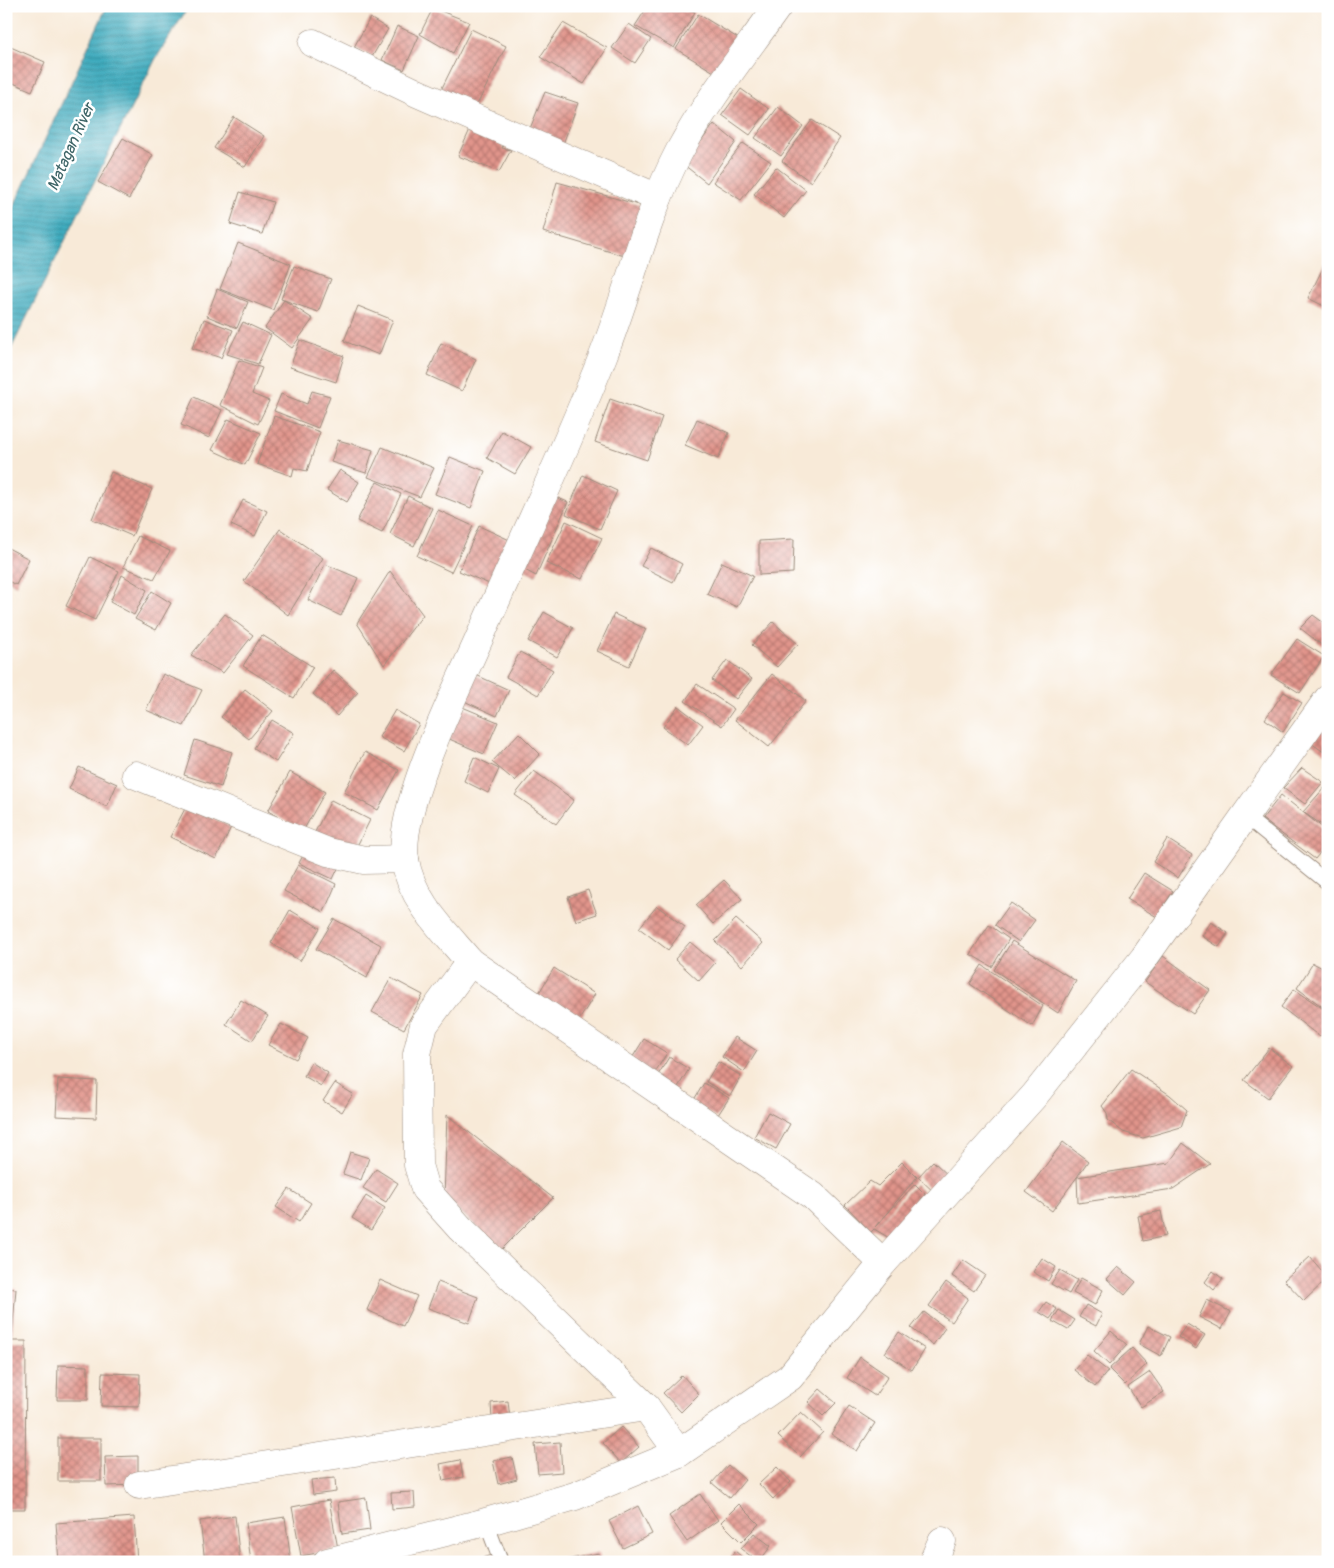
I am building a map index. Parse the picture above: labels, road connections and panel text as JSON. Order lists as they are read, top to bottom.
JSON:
{
  "water": ["Matagan River"]
}
